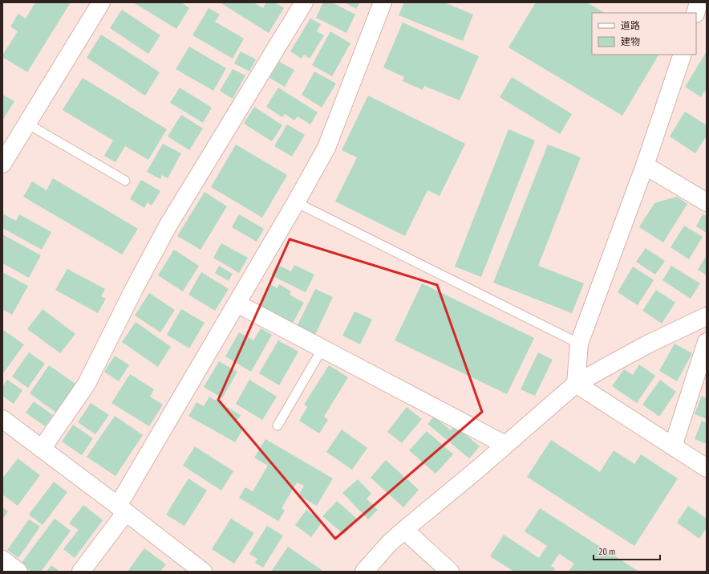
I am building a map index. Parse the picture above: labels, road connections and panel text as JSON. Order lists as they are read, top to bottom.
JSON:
{
  "legend": ["道路", "建物"],
  "scale_bar": "20 m"
}
